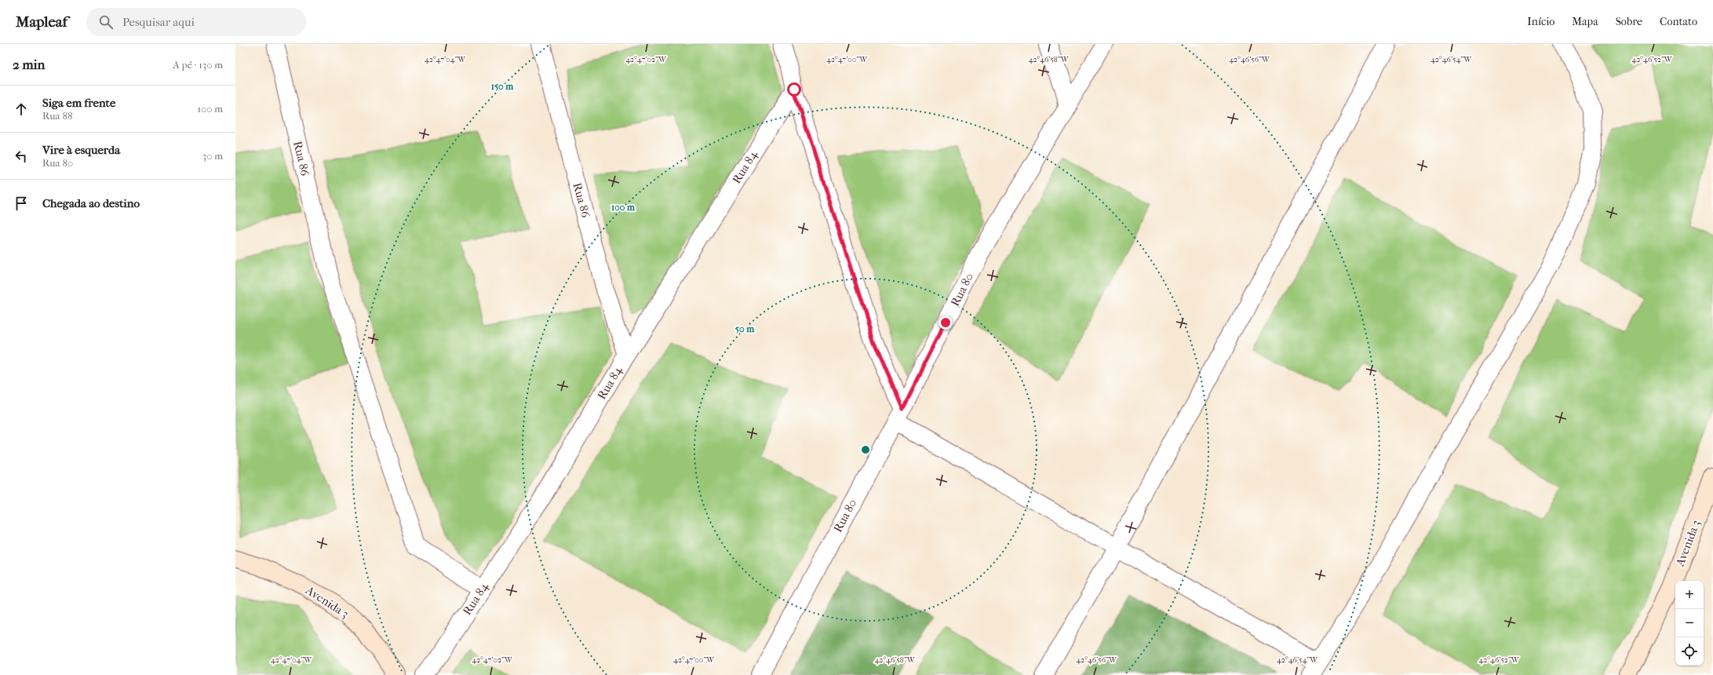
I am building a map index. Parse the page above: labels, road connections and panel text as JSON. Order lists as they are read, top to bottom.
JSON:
{
  "streets": {
    "main road": ["Avenida 3"],
    "street": ["Rua 86", "Rua 84", "Rua 80"]
  },
  "crossings": [
    ["Rua 86", "Rua 84"]
  ],
  "page": {
    "header": "Mapleaf",
    "search": "Pesquisar aqui",
    "nav": [
      "Início",
      "Mapa",
      "Sobre",
      "Contato"
    ],
    "heading": ["2 min", "A pé · 130 m"],
    "list": [
      ["Siga em frente", "Rua 88", "100 m"],
      ["Vire à esquerda", "Rua 80", "30 m"],
      "Chegada ao destino"
    ],
    "map_buttons": ["+", "−"]
  },
  "coordinates": [
    "42°47'04\"W",
    "42°47'02\"W",
    "42°47'00\"W",
    "42°46'58\"W",
    "42°46'56\"W",
    "42°46'54\"W",
    "42°46'52\"W"
  ],
  "rings": ["150 m", "100 m", "50 m"]
}
